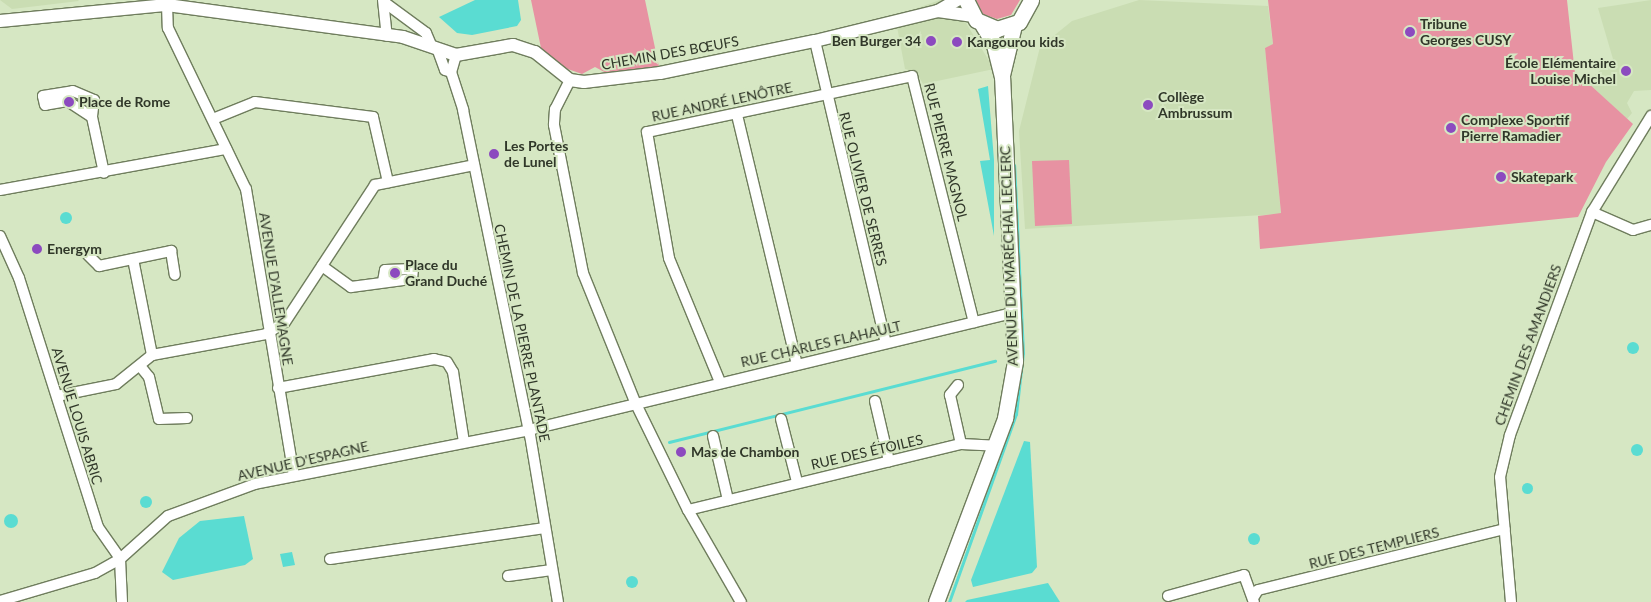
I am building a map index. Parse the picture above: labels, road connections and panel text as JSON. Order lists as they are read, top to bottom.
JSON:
{
  "streets": {
    "main road": ["AVENUE DU MARÉCHAL LECLERC"],
    "street": [
      "CHEMIN DES BŒUFS",
      "RUE ANDRÉ LENÔTRE",
      "RUE PIERRE MAGNOL",
      "RUE OLIVIER DE SERRES",
      "AVENUE D'ALLEMAGNE",
      "CHEMIN DE LA PIERRE PLANTADE",
      "RUE CHARLES FLAHAULT",
      "CHEMIN DES AMANDIERS",
      "AVENUE LOUIS ABRIC",
      "RUE DES ÉTOILES",
      "AVENUE D'ESPAGNE",
      "RUE DES TEMPLIERS"
    ]
  },
  "crossings": [
    ["CHEMIN DES BŒUFS", "RUE OLIVIER DE SERRES"],
    ["CHEMIN DES BŒUFS", "AVENUE DU MARÉCHAL LECLERC"],
    ["RUE ANDRÉ LENÔTRE", "RUE PIERRE MAGNOL"],
    ["RUE ANDRÉ LENÔTRE", "RUE OLIVIER DE SERRES"],
    ["RUE ANDRÉ LENÔTRE", "RUE CHARLES FLAHAULT"],
    ["RUE PIERRE MAGNOL", "RUE OLIVIER DE SERRES"],
    ["RUE PIERRE MAGNOL", "RUE CHARLES FLAHAULT"],
    ["RUE OLIVIER DE SERRES", "RUE CHARLES FLAHAULT"],
    ["AVENUE DU MARÉCHAL LECLERC", "RUE CHARLES FLAHAULT"],
    ["AVENUE DU MARÉCHAL LECLERC", "RUE DES ÉTOILES"],
    ["AVENUE D'ALLEMAGNE", "AVENUE D'ESPAGNE"],
    ["CHEMIN DE LA PIERRE PLANTADE", "AVENUE D'ESPAGNE"],
    ["RUE CHARLES FLAHAULT", "AVENUE D'ESPAGNE"],
    ["CHEMIN DES AMANDIERS", "RUE DES TEMPLIERS"],
    ["AVENUE LOUIS ABRIC", "AVENUE D'ESPAGNE"]
  ],
  "places": [
    "Tribune Georges CUSY",
    "Ben Burger 34",
    "Kangourou kids",
    "École Elémentaire Louise Michel",
    "Place de Rome",
    "Collège Ambrussum",
    "Complexe Sportif Pierre Ramadier",
    "Les Portes de Lunel",
    "Skatepark",
    "Energym",
    "Place du Grand Duché",
    "Mas de Chambon"
  ]
}
